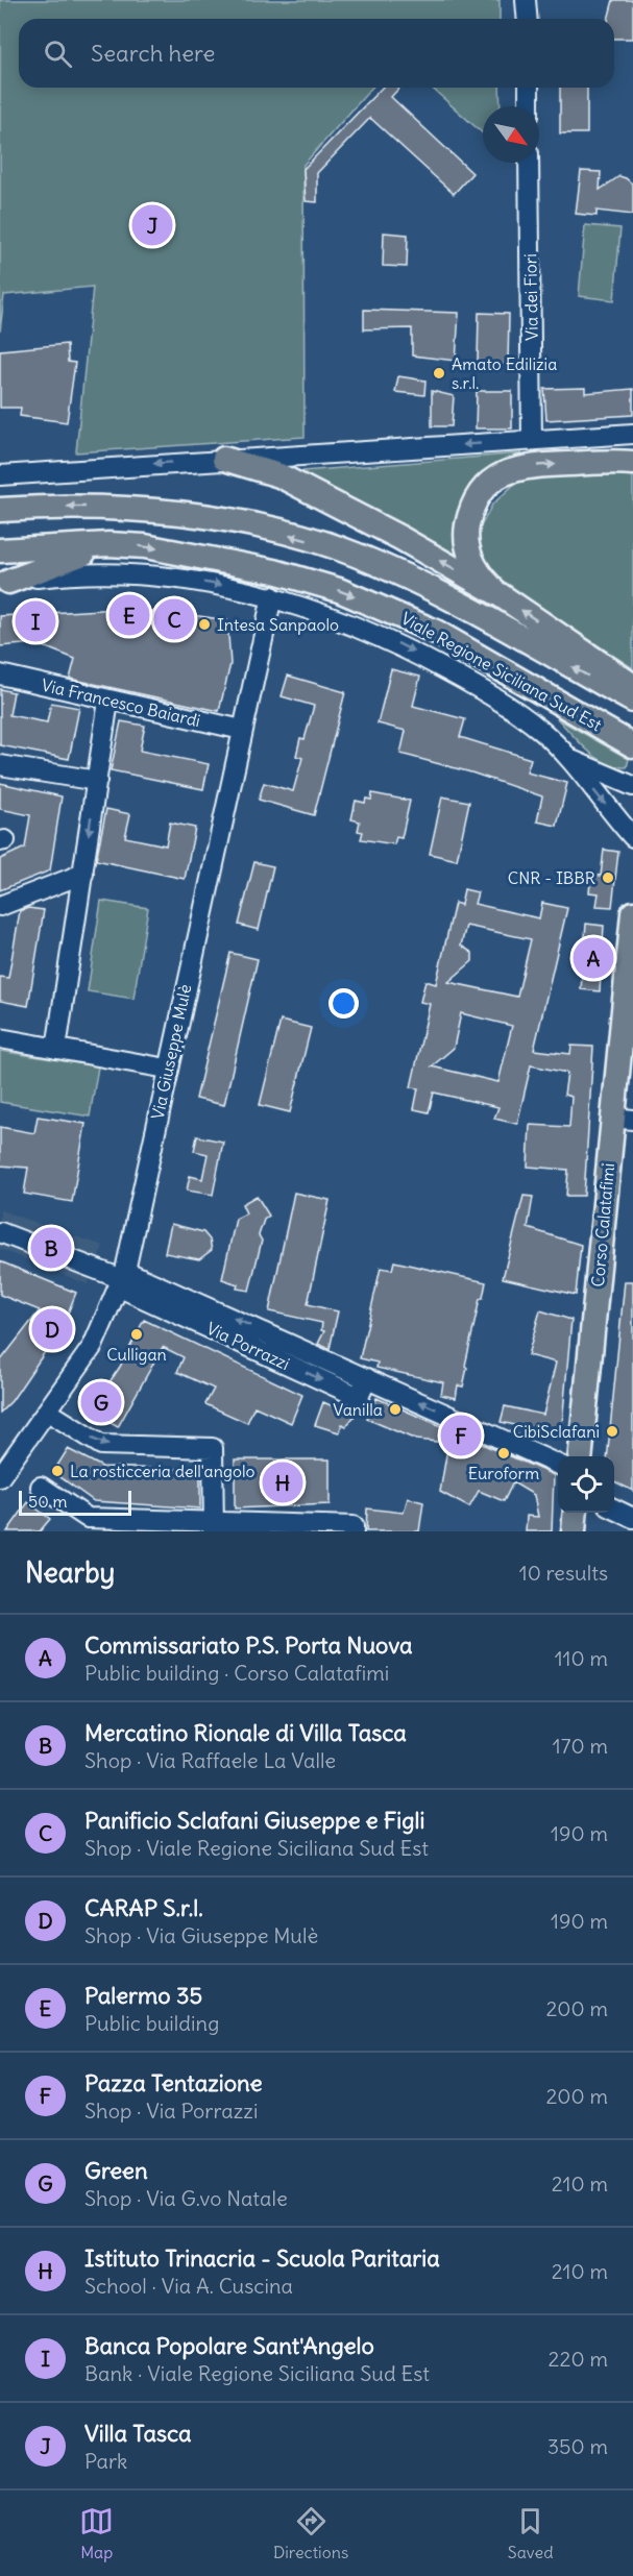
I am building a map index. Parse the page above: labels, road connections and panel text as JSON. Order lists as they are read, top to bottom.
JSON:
{
  "streets": {
    "main road": ["Viale Regione Siciliana Sud Est", "Corso Calatafimi"],
    "street": [
      "Via dei Fiori",
      "Via Francesco Baiardi",
      "Via Giuseppe Mulè",
      "Via Porrazzi"
    ]
  },
  "crossings": [
    ["Viale Regione Siciliana Sud Est", "Via Giuseppe Mulè"],
    ["Via Francesco Baiardi", "Via Giuseppe Mulè"],
    ["Via Giuseppe Mulè", "Via Porrazzi"]
  ],
  "one_way": ["Via Porrazzi"],
  "places": [
    "Amato Edilizia s.r.l.",
    "Intesa Sanpaolo",
    "CNR - IBBR",
    "Culligan",
    "Vanilla",
    "CibiSclafani",
    "Euroform",
    "La rosticceria dell'angolo"
  ],
  "scale_bar": "50 m",
  "north": "bottom right",
  "page": {
    "search": "Search here",
    "pins": [
      "J",
      "E",
      "C",
      "I",
      "A",
      "B",
      "D",
      "G",
      "F",
      "H"
    ],
    "scale": "50 m",
    "heading": ["Nearby", "10 results"],
    "list": [
      {
        "mark": "A",
        "name": "Commissariato P.S. Porta Nuova",
        "note": "Public building · Corso Calatafimi",
        "value": "110 m"
      },
      {
        "mark": "B",
        "name": "Mercatino Rionale di Villa Tasca",
        "note": "Shop · Via Raffaele La Valle",
        "value": "170 m"
      },
      {
        "mark": "C",
        "name": "Panificio Sclafani Giuseppe e Figli",
        "note": "Shop · Viale Regione Siciliana Sud Est",
        "value": "190 m"
      },
      {
        "mark": "D",
        "name": "CARAP S.r.l.",
        "note": "Shop · Via Giuseppe Mulè",
        "value": "190 m"
      },
      {
        "mark": "E",
        "name": "Palermo 35",
        "note": "Public building",
        "value": "200 m"
      },
      {
        "mark": "F",
        "name": "Pazza Tentazione",
        "note": "Shop · Via Porrazzi",
        "value": "200 m"
      },
      {
        "mark": "G",
        "name": "Green",
        "note": "Shop · Via G.vo Natale",
        "value": "210 m"
      },
      {
        "mark": "H",
        "name": "Istituto Trinacria - Scuola Paritaria",
        "note": "School · Via A. Cuscina",
        "value": "210 m"
      },
      {
        "mark": "I",
        "name": "Banca Popolare Sant'Angelo",
        "note": "Bank · Viale Regione Siciliana Sud Est",
        "value": "220 m"
      },
      {
        "mark": "J",
        "name": "Villa Tasca",
        "note": "Park",
        "value": "350 m"
      }
    ],
    "nav": ["Map", "Directions", "Saved"]
  }
}
